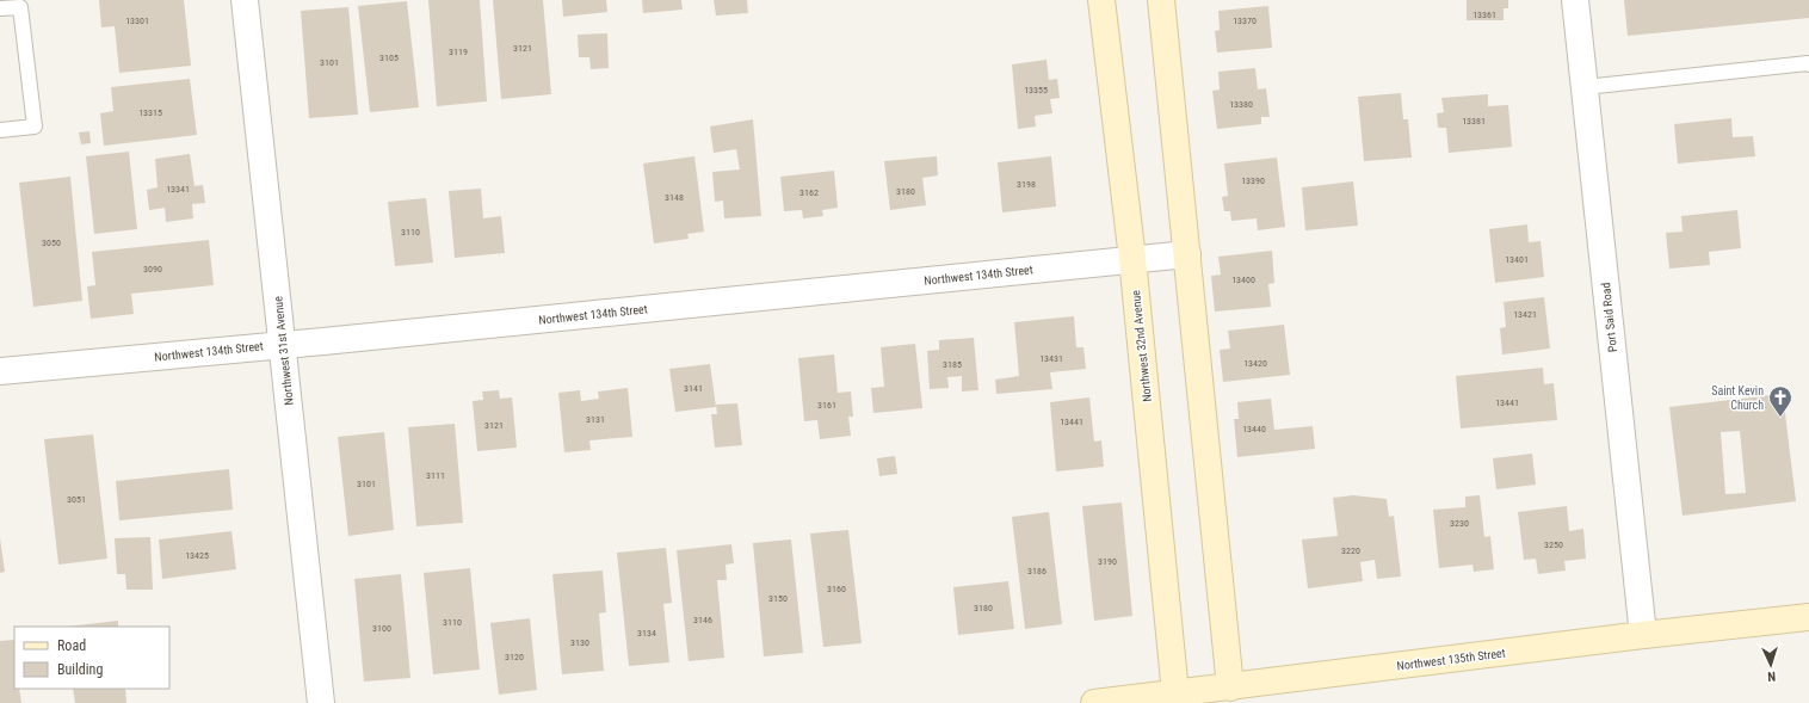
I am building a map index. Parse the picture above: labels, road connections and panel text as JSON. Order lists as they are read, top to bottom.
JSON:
{
  "streets": {
    "main road": ["Northwest 32nd Avenue", "Northwest 135th Street"],
    "street": ["Northwest 134th Street", "Port Said Road", "Northwest 31st Avenue"]
  },
  "crossings": [
    ["Northwest 134th Street", "Northwest 32nd Avenue"],
    ["Northwest 134th Street", "Northwest 31st Avenue"],
    ["Port Said Road", "Northwest 135th Street"],
    ["Northwest 32nd Avenue", "Northwest 135th Street"]
  ],
  "places": {
    "church": ["Saint Kevin Church"]
  },
  "house_numbers": [
    "13361",
    "13301",
    "13370",
    "3121",
    "3119",
    "3105",
    "3101",
    "13355",
    "13380",
    "13315",
    "13381",
    "13390",
    "3198",
    "13341",
    "3180",
    "3162",
    "3148",
    "3110",
    "3050",
    "13401",
    "3090",
    "13400",
    "13421",
    "13431",
    "13420",
    "3185",
    "3141",
    "13441",
    "3161",
    "3131",
    "13441",
    "3121",
    "13440",
    "3111",
    "3101",
    "3051",
    "3230",
    "3250",
    "3220",
    "13425",
    "3190",
    "3186",
    "3160",
    "3150",
    "3180",
    "3146",
    "3110",
    "3100",
    "3134",
    "3130",
    "3120"
  ],
  "legend": ["Road", "Building"],
  "north": "bottom"
}
